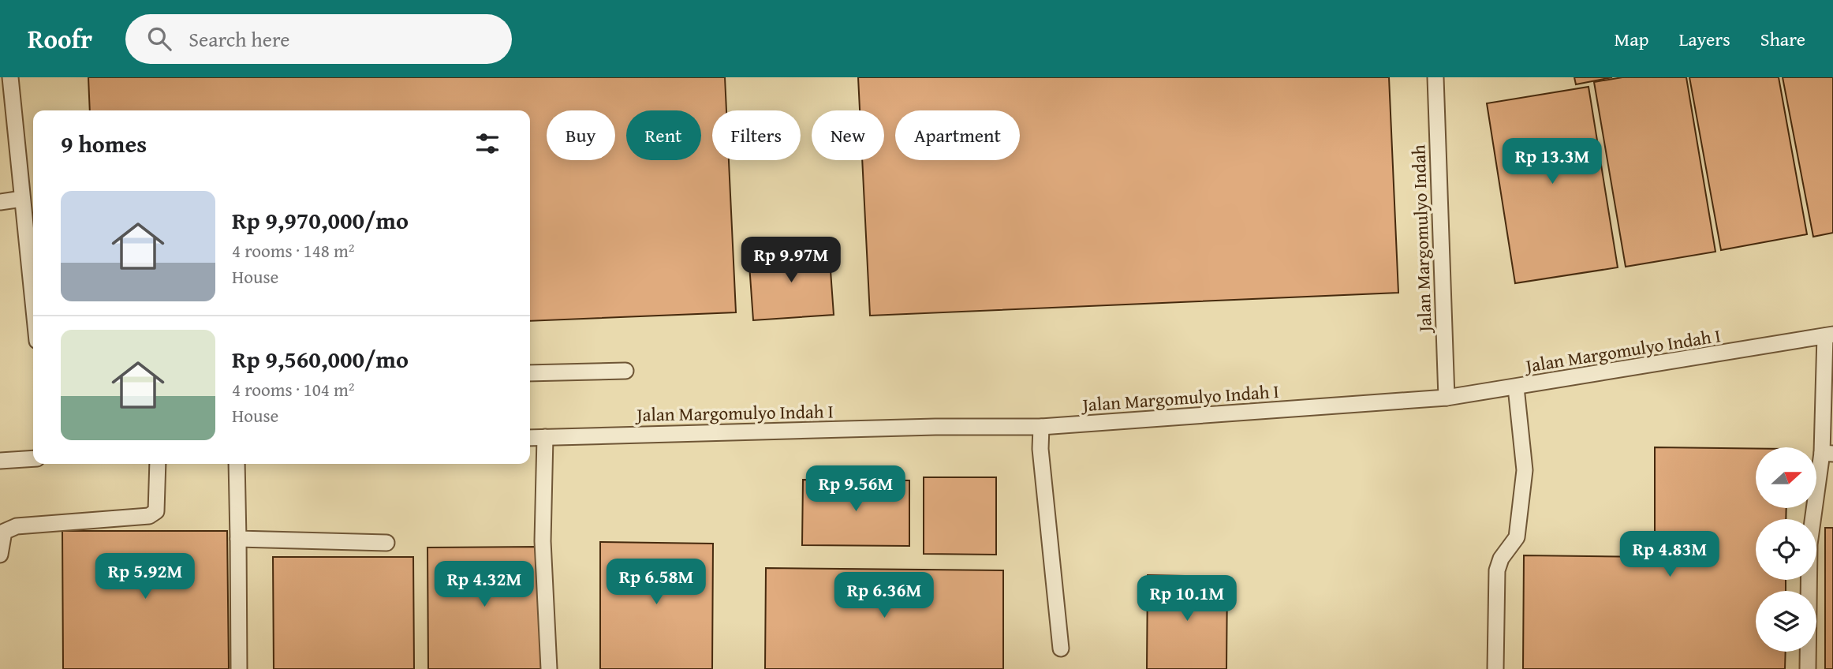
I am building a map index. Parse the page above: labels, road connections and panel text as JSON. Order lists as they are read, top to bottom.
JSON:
{
  "streets": {
    "lane": ["Jalan Margomulyo Indah", "Jalan Margomulyo Indah I"]
  },
  "crossings": [
    ["Jalan Margomulyo Indah", "Jalan Margomulyo Indah I"]
  ],
  "north": "right",
  "page": {
    "header": "Roofr",
    "search": "Search here",
    "nav": ["Map", "Layers", "Share"],
    "chip": [
      "Buy",
      "Rent",
      "Filters",
      "New",
      "Apartment"
    ],
    "heading": "9 homes",
    "price": [
      "Rp 13.3M",
      "Rp 9.97M",
      "Rp 9.56M",
      "Rp 4.83M",
      "Rp 5.92M",
      "Rp 6.58M",
      "Rp 4.32M",
      "Rp 6.36M",
      "Rp 10.1M"
    ],
    "list": [
      {
        "name": "Rp 9,970,000/mo",
        "note": "4 rooms · 148 m² · House"
      },
      {
        "name": "Rp 9,560,000/mo",
        "note": "4 rooms · 104 m² · House"
      }
    ]
  }
}
